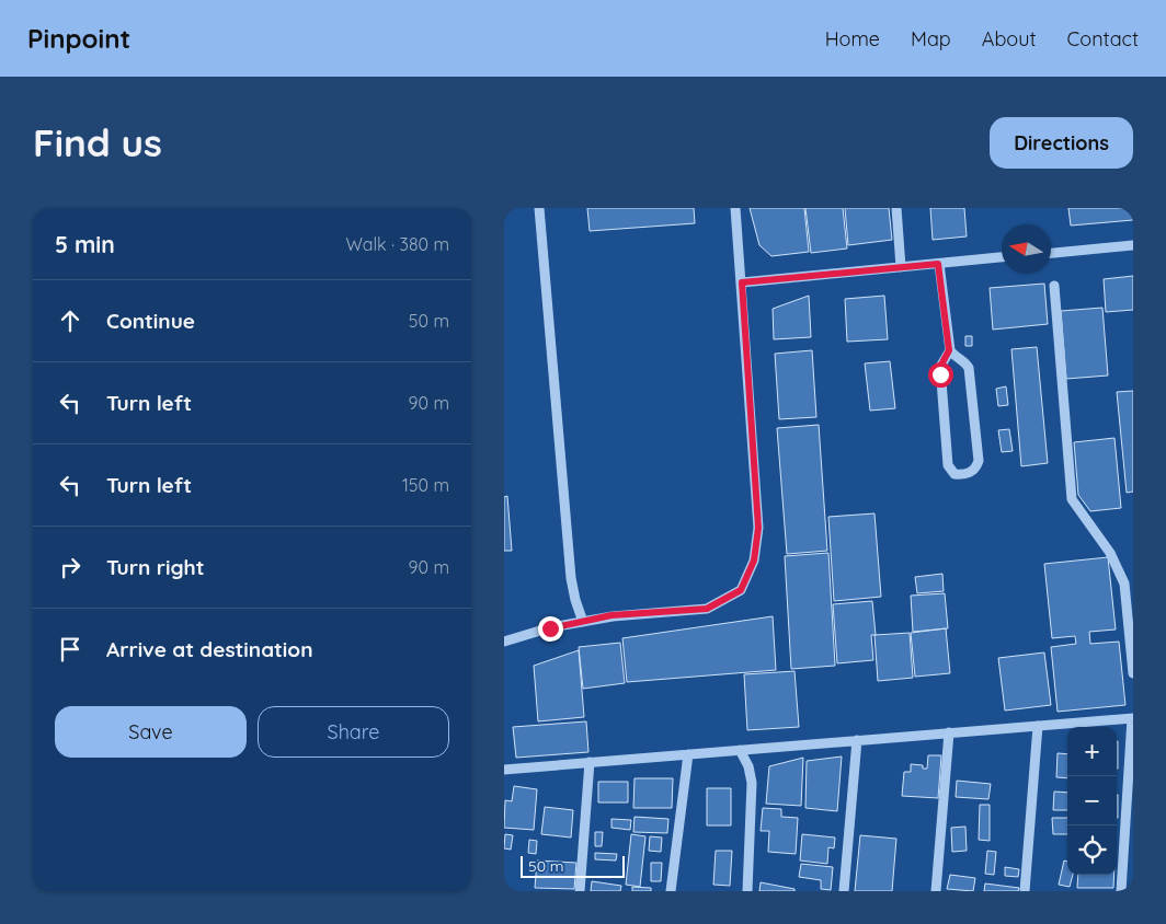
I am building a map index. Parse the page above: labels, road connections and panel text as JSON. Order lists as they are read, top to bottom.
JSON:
{
  "scale_bar": "50 m",
  "north": "left",
  "page": {
    "header": "Pinpoint",
    "nav": [
      "Home",
      "Map",
      "About",
      "Contact"
    ],
    "buttons": [
      "Directions",
      ["Save", "Share"]
    ],
    "title": "Find us",
    "heading": ["5 min", "Walk · 380 m"],
    "list": [
      ["Continue", "50 m"],
      ["Turn left", "90 m"],
      ["Turn left", "150 m"],
      ["Turn right", "90 m"],
      "Arrive at destination"
    ],
    "map_buttons": ["+", "−"],
    "scale": "50 m"
  }
}
